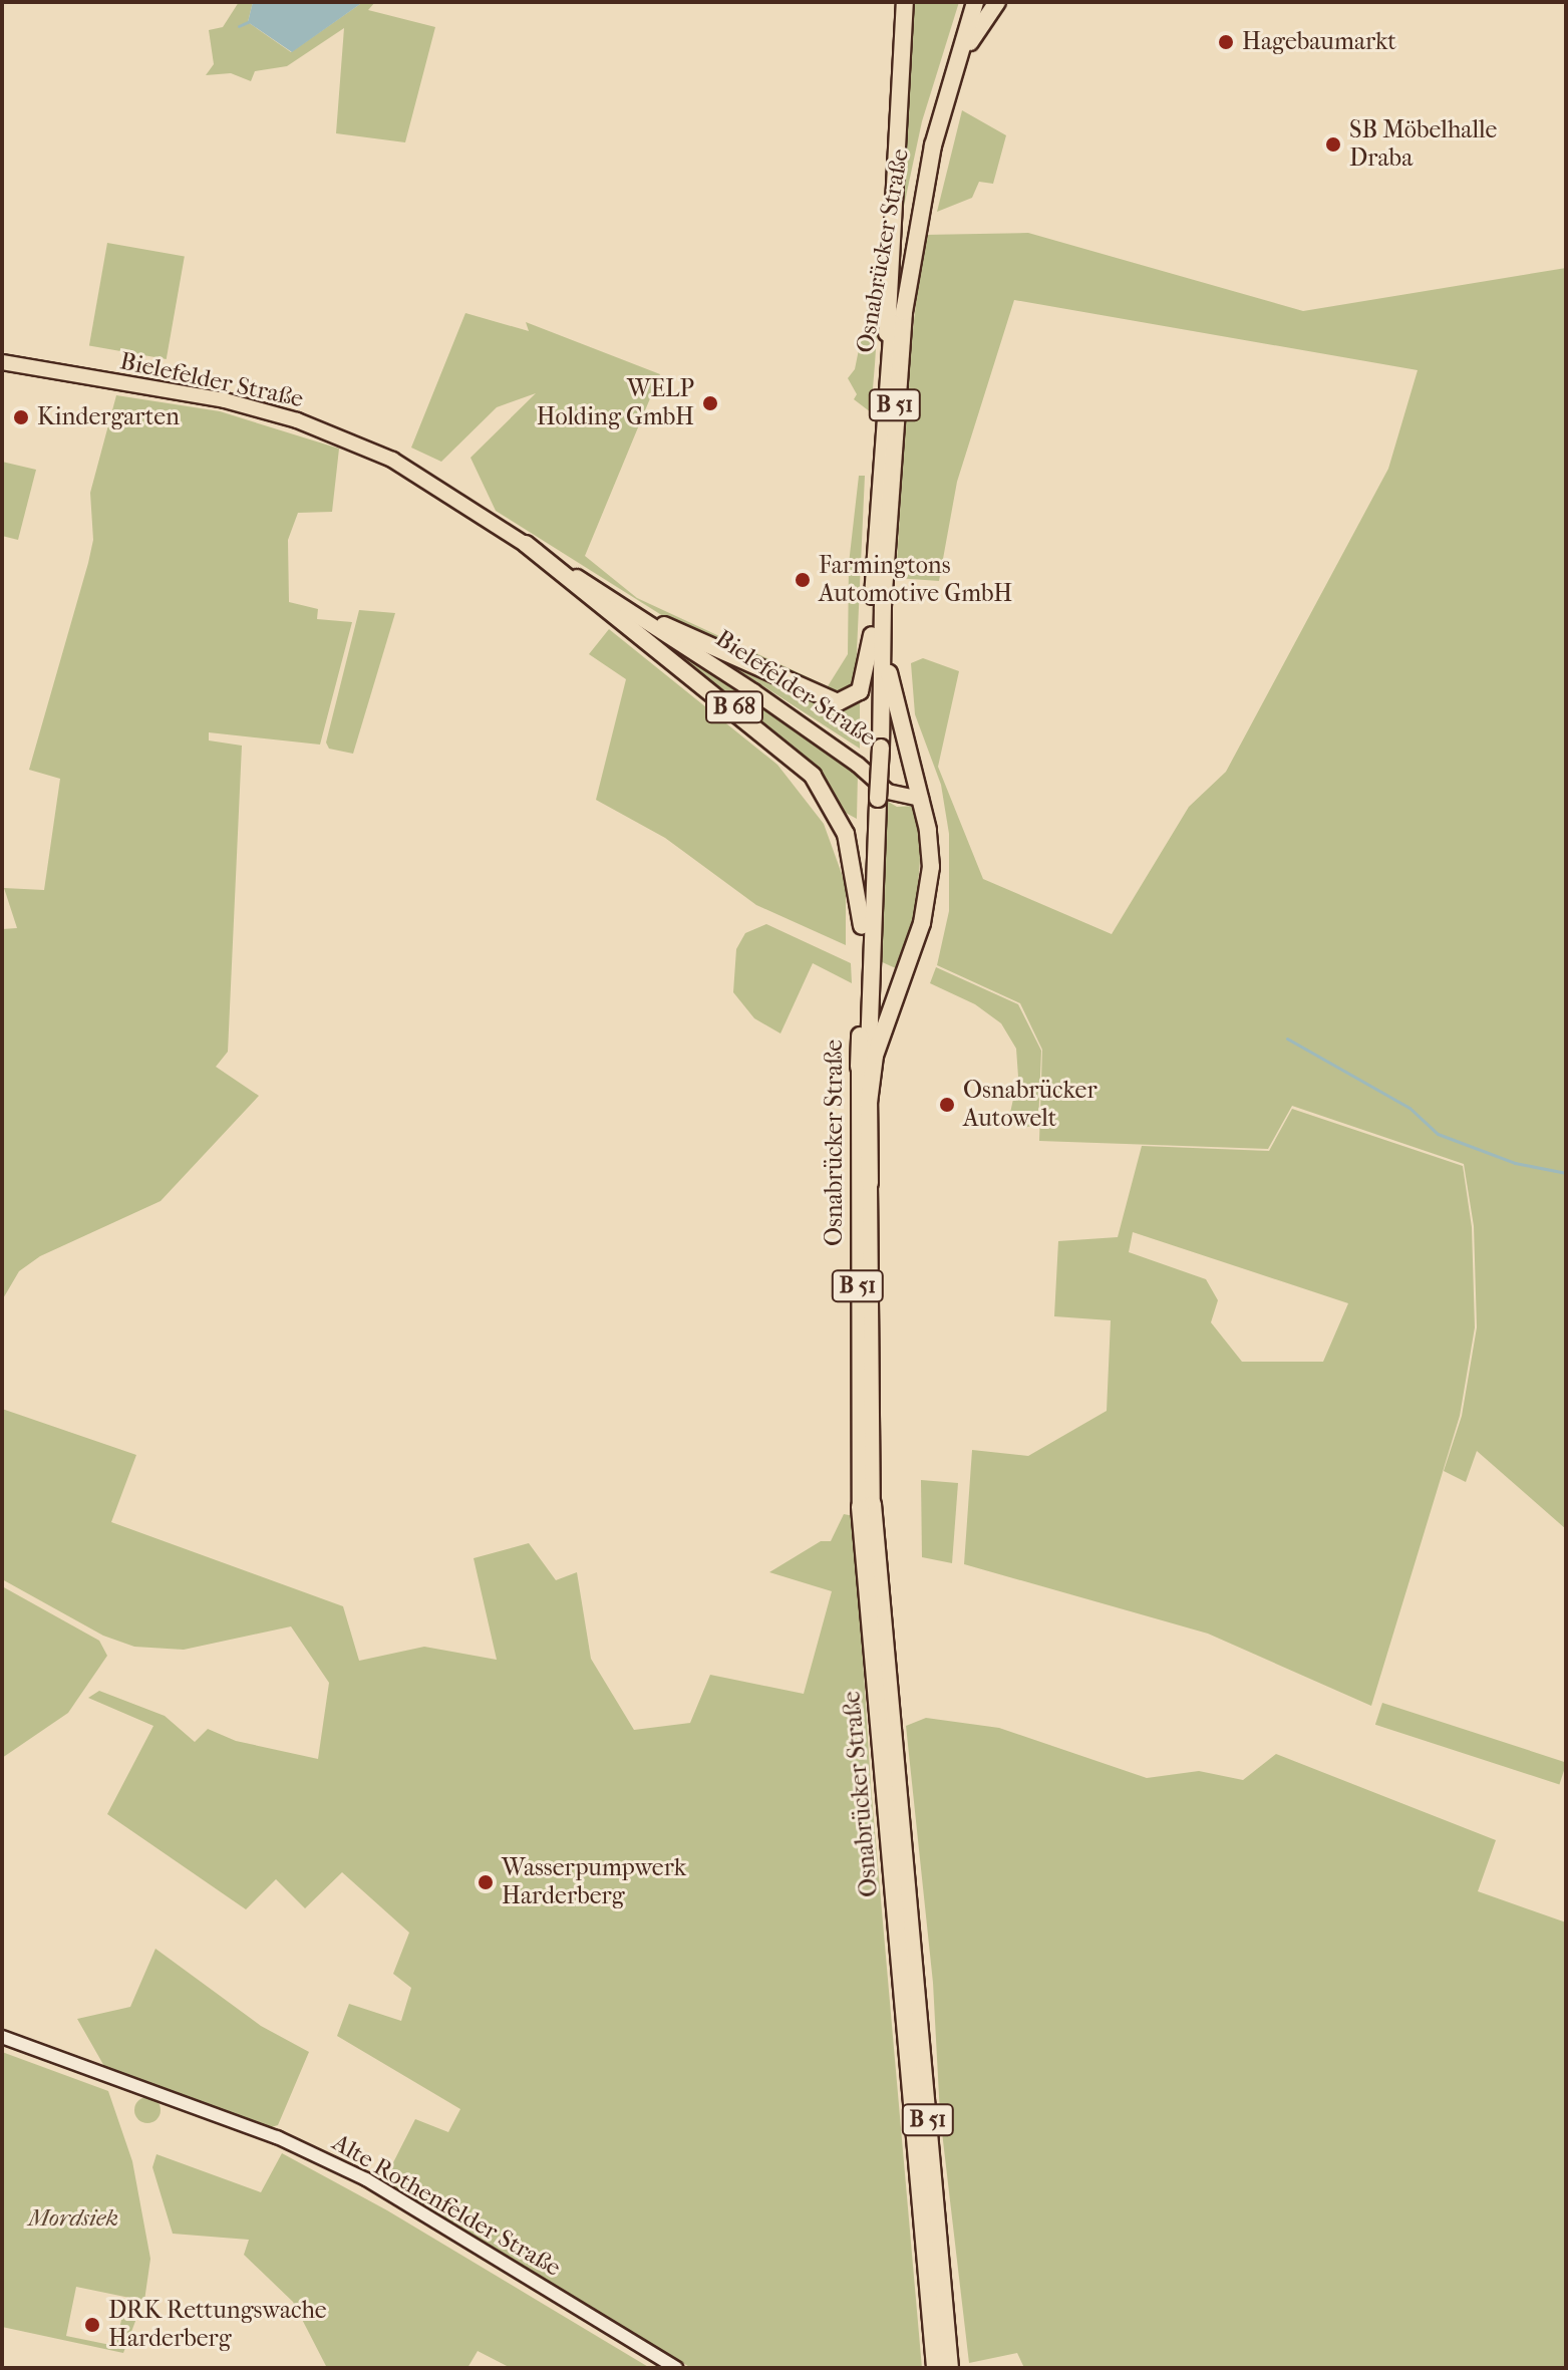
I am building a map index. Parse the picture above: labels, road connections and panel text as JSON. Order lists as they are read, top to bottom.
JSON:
{
  "streets": {
    "highway": ["Osnabrücker Straße", "B 51", "B 68"],
    "main road": ["Bielefelder Straße"],
    "street": ["Alte Rothenfelder Straße"]
  },
  "crossings": [
    ["Osnabrücker Straße", "B 51"],
    ["Osnabrücker Straße", "B 68"],
    ["Bielefelder Straße", "B 68"]
  ],
  "parks": ["Mordsiek"],
  "places": [
    "Hagebaumarkt",
    "SB Möbelhalle Draba",
    "WELP Holding GmbH",
    "Kindergarten",
    "Farmingtons Automotive GmbH",
    "Osnabrücker Autowelt",
    "Wasserpumpwerk Harderberg",
    "DRK Rettungswache Harderberg"
  ]
}
